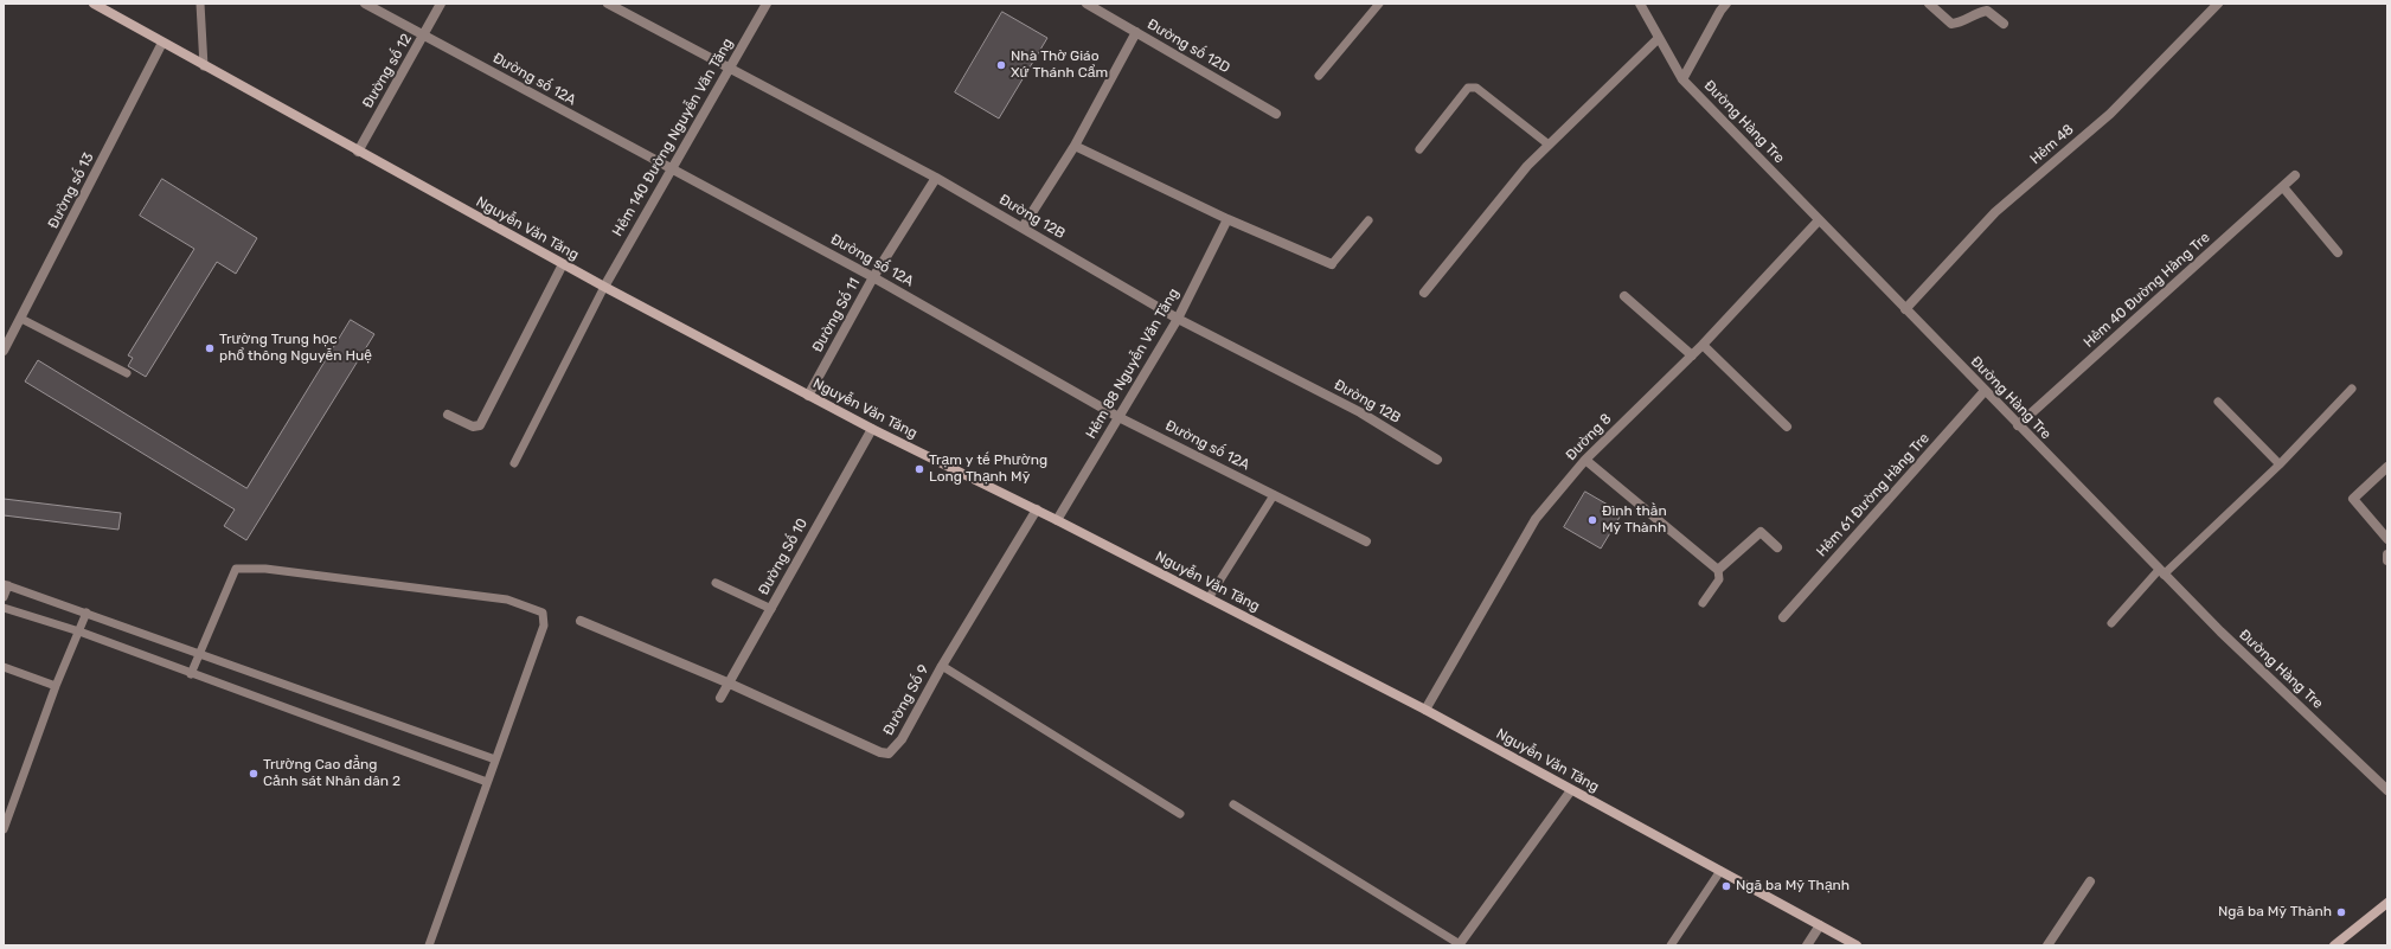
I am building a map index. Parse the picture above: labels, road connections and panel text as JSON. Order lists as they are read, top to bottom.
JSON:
{
  "streets": {
    "main road": ["Nguyễn Văn Tăng"],
    "street": [
      "Đường số 12D",
      "Đường số 12",
      "Đường số 12A",
      "Đường Hàng Tre",
      "Hẻm 140 Đường Nguyễn Văn Tăng",
      "Hẻm 48",
      "Đường số 13",
      "Đường 12B",
      "Hẻm 40 Đường Hàng Tre",
      "Đường Số 11",
      "Hẻm 88 Nguyễn Văn Tăng",
      "Đường 8",
      "Hẻm 61 Đường Hàng Tre",
      "Đường Số 10",
      "Đường Số 9"
    ]
  },
  "crossings": [
    ["Đường số 12", "Đường số 12A"],
    ["Đường số 12", "Nguyễn Văn Tăng"],
    ["Đường số 12A", "Hẻm 140 Đường Nguyễn Văn Tăng"],
    ["Đường số 12A", "Đường Số 11"],
    ["Đường số 12A", "Hẻm 88 Nguyễn Văn Tăng"],
    ["Đường Hàng Tre", "Hẻm 48"],
    ["Đường Hàng Tre", "Hẻm 40 Đường Hàng Tre"],
    ["Đường Hàng Tre", "Đường 8"],
    ["Đường Hàng Tre", "Hẻm 61 Đường Hàng Tre"],
    ["Hẻm 140 Đường Nguyễn Văn Tăng", "Đường 12B"],
    ["Hẻm 140 Đường Nguyễn Văn Tăng", "Nguyễn Văn Tăng"],
    ["Đường số 13", "Nguyễn Văn Tăng"],
    ["Đường 12B", "Đường Số 11"],
    ["Đường 12B", "Hẻm 88 Nguyễn Văn Tăng"],
    ["Nguyễn Văn Tăng", "Đường Số 11"],
    ["Nguyễn Văn Tăng", "Hẻm 88 Nguyễn Văn Tăng"],
    ["Nguyễn Văn Tăng", "Đường 8"],
    ["Nguyễn Văn Tăng", "Đường Số 10"],
    ["Nguyễn Văn Tăng", "Đường Số 9"],
    ["Đường Số 10", "Đường Số 9"]
  ],
  "places": [
    "Nhà Thờ Giáo Xứ Thánh Cẩm",
    "Trường Trung học phổ thông Nguyễn Huệ",
    "Trạm y tế Phường Long Thạnh Mỹ",
    "Đình thần Mỹ Thành",
    "Trường Cao đẳng Cảnh sát Nhân dân 2",
    "Ngã ba Mỹ Thạnh",
    "Ngã ba Mỹ Thành"
  ]
}
